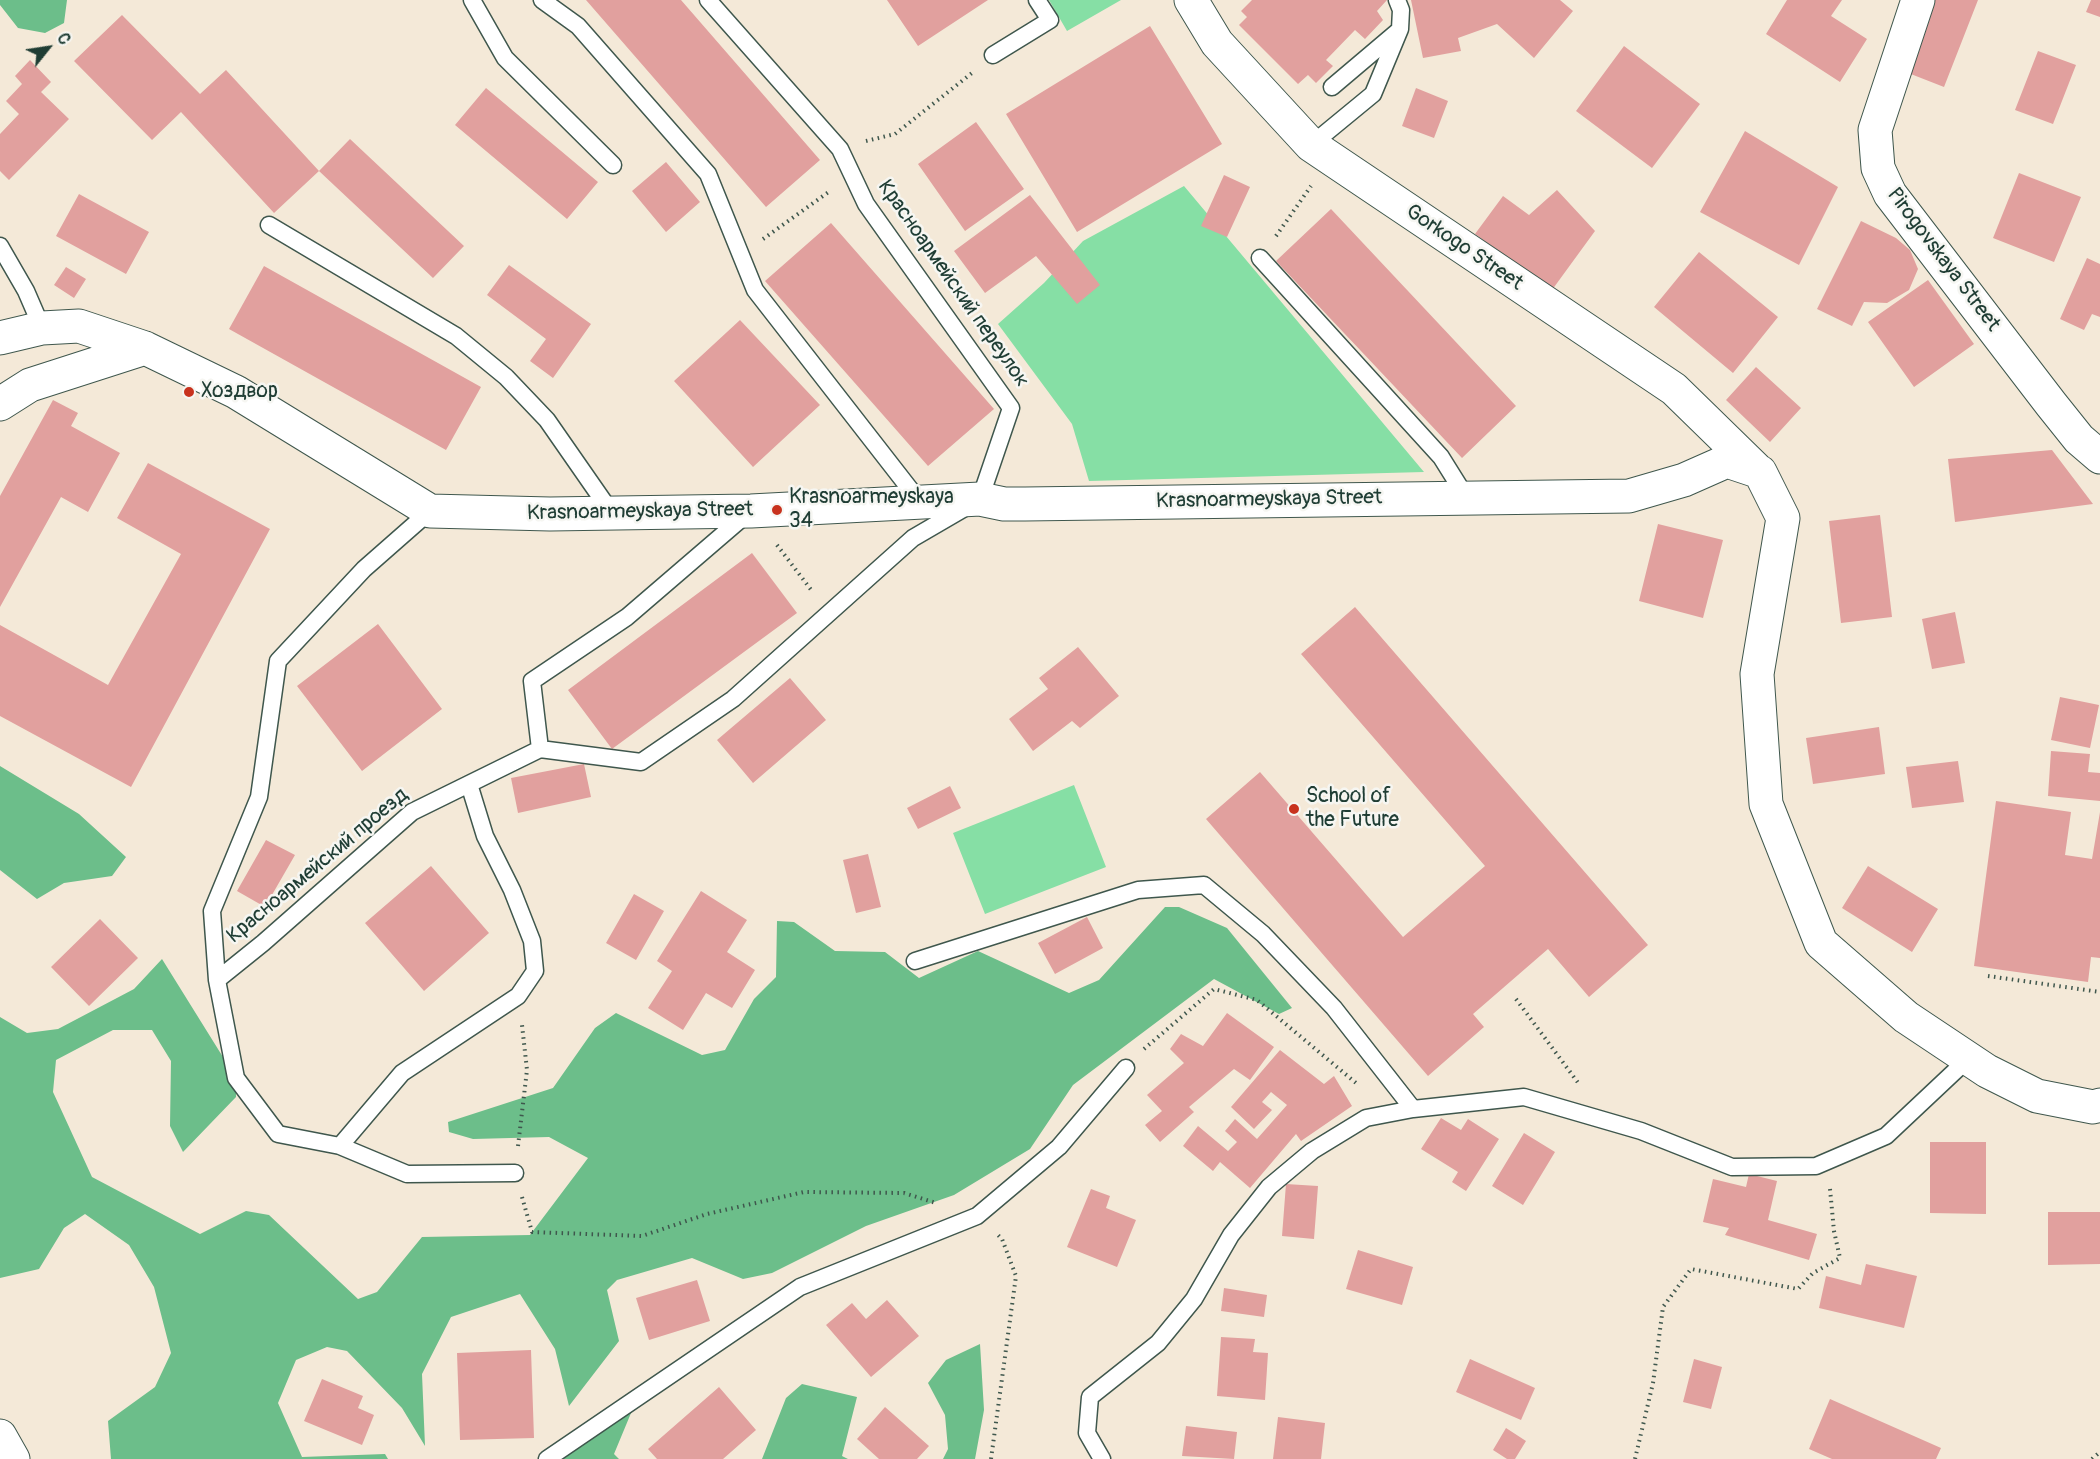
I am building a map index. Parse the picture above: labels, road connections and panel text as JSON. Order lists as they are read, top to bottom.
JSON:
{
  "streets": {
    "street": ["Gorkogo Street", "Pirogovskaya Street", "Krasnoarmeyskaya Street"],
    "lane": ["Красноармейский переулок", "Красноармейский проезд"]
  },
  "crossings": [
    ["Gorkogo Street", "Krasnoarmeyskaya Street"],
    ["Красноармейский переулок", "Krasnoarmeyskaya Street"]
  ],
  "places": ["Хоздвор", "Krasnoarmeyskaya 34", "School of the Future"],
  "north": "top right"
}
